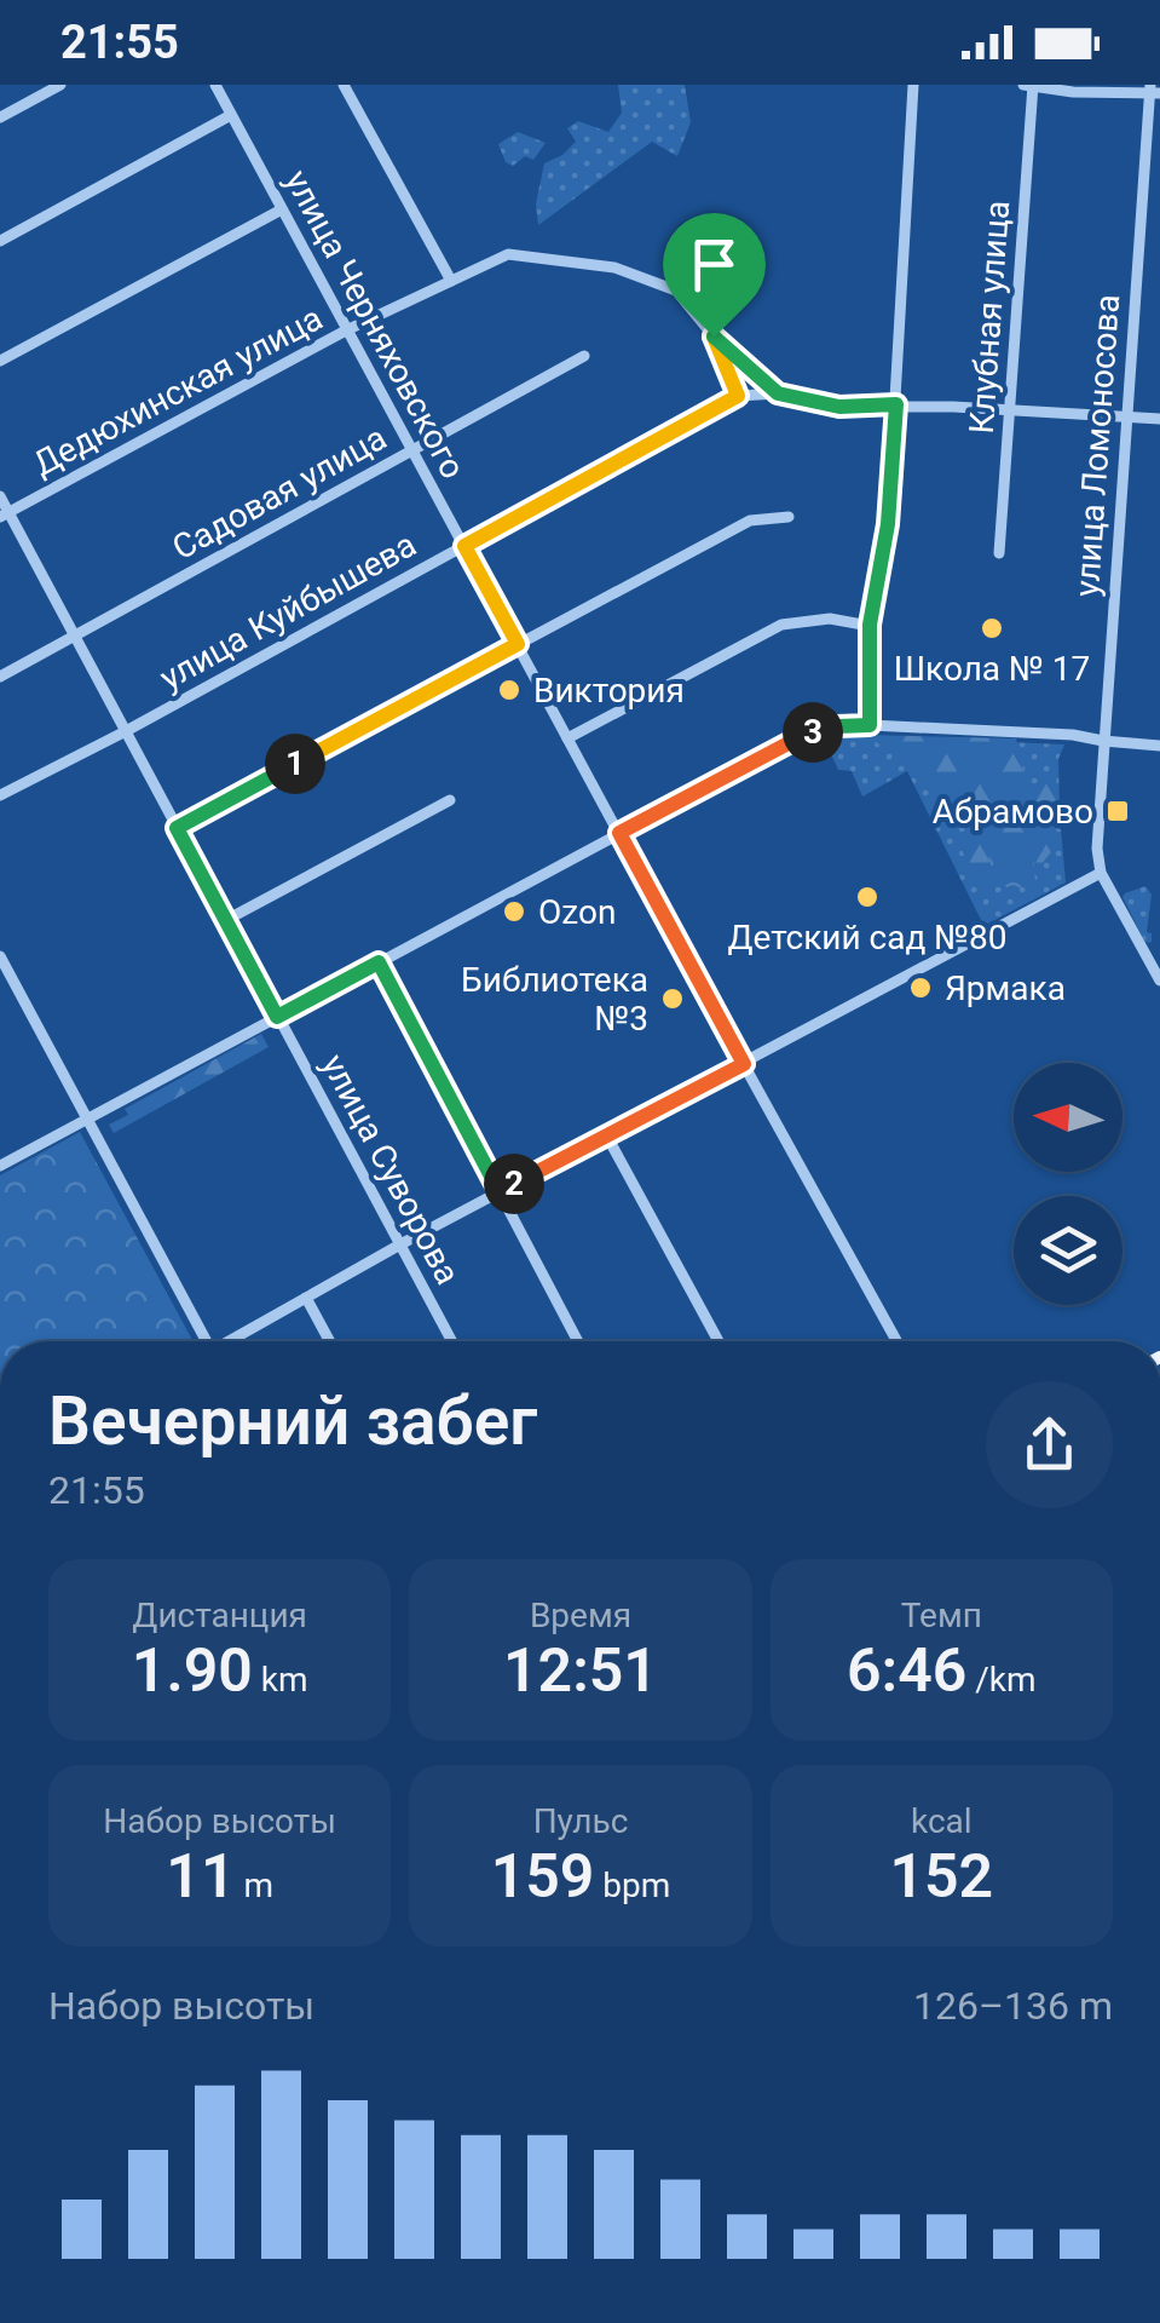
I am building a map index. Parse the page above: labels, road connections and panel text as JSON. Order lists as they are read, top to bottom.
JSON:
{
  "streets": {
    "street": [
      "Клубная улица",
      "улица Черняховского",
      "Дедюхинская улица",
      "улица Ломоносова",
      "Садовая улица",
      "улица Куйбышева",
      "улица Суворова"
    ]
  },
  "crossings": [
    ["Клубная улица", "улица Куйбышева"],
    ["улица Черняховского", "Дедюхинская улица"],
    ["улица Черняховского", "Садовая улица"],
    ["улица Черняховского", "улица Куйбышева"],
    ["Дедюхинская улица", "улица Куйбышева"],
    ["Дедюхинская улица", "улица Суворова"],
    ["улица Ломоносова", "улица Куйбышева"],
    ["Садовая улица", "улица Суворова"],
    ["улица Куйбышева", "улица Суворова"]
  ],
  "places": {
    "other": [
      "Школа № 17",
      "Виктория",
      "Детский сад №80",
      "Ozon",
      "Ярмака",
      "Библиотека №3"
    ],
    "transit": ["Абрамово"]
  },
  "north": "left",
  "page": {
    "status": "21:55",
    "pins": ["3", "1", "2"],
    "heading": ["Вечерний забег", "21:55"],
    "stats": [
      ["Дистанция", "1.90 km"],
      ["Время", "12:51"],
      ["Темп", "6:46 /km"],
      ["Набор высоты", "11 m"],
      ["Пульс", "159 bpm"],
      ["kcal", "152"]
    ],
    "chart": ["Набор высоты", "126–136 m"]
  }
}
